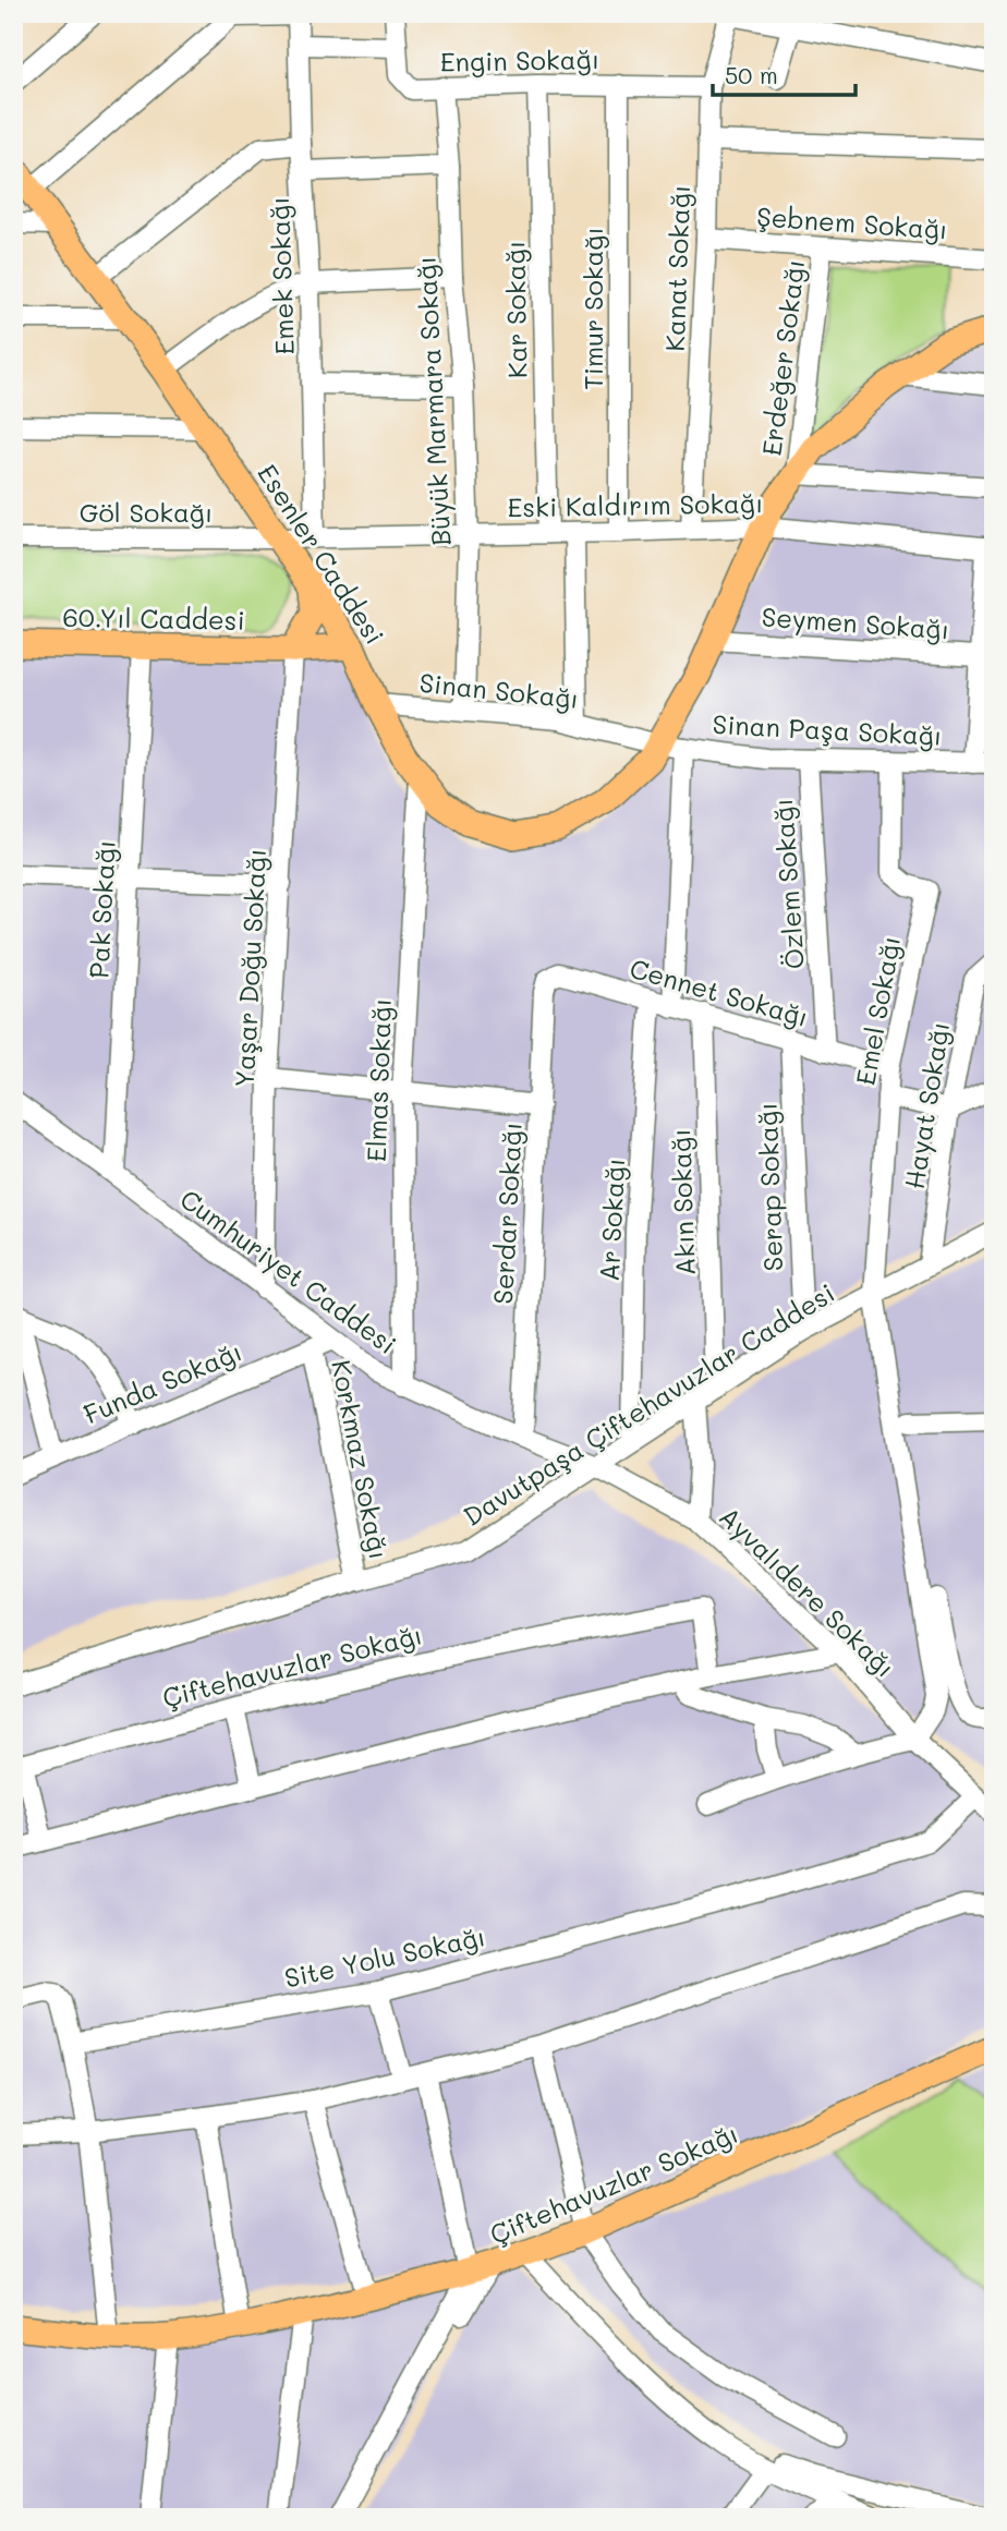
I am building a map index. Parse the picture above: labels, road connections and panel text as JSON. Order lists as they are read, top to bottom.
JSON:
{
  "streets": {
    "main road": ["Esenler Caddesi", "60.Yıl Caddesi", "Çiftehavuzlar Sokağı"],
    "street": [
      "Engin Sokağı",
      "Şebnem Sokağı",
      "Kanat Sokağı",
      "Emek Sokağı",
      "Timur Sokağı",
      "Kar Sokağı",
      "Erdeğer Sokağı",
      "Büyük Marmara Sokağı",
      "Eski Kaldırım Sokağı",
      "Göl Sokağı",
      "Seymen Sokağı",
      "Sinan Sokağı",
      "Sinan Paşa Sokağı",
      "Özlem Sokağı",
      "Pak Sokağı",
      "Yaşar Doğu Sokağı",
      "Cennet Sokağı",
      "Emel Sokağı",
      "Elmas Sokağı",
      "Hayat Sokağı",
      "Serap Sokağı",
      "Akın Sokağı",
      "Serdar Sokağı",
      "Ar Sokağı",
      "Cumhuriyet Caddesi",
      "Funda Sokağı",
      "Davutpaşa Çiftehavuzlar Caddesi",
      "Korkmaz Sokağı",
      "Ayvalıdere Sokağı",
      "Site Yolu Sokağı"
    ]
  },
  "crossings": [
    ["Engin Sokağı", "Kanat Sokağı"],
    ["Engin Sokağı", "Timur Sokağı"],
    ["Engin Sokağı", "Kar Sokağı"],
    ["Engin Sokağı", "Büyük Marmara Sokağı"],
    ["Şebnem Sokağı", "Kanat Sokağı"],
    ["Şebnem Sokağı", "Erdeğer Sokağı"],
    ["Kanat Sokağı", "Eski Kaldırım Sokağı"],
    ["Emek Sokağı", "Eski Kaldırım Sokağı"],
    ["Timur Sokağı", "Eski Kaldırım Sokağı"],
    ["Kar Sokağı", "Eski Kaldırım Sokağı"],
    ["Erdeğer Sokağı", "Esenler Caddesi"],
    ["Büyük Marmara Sokağı", "Eski Kaldırım Sokağı"],
    ["Büyük Marmara Sokağı", "Sinan Sokağı"],
    ["Eski Kaldırım Sokağı", "Göl Sokağı"],
    ["Eski Kaldırım Sokağı", "Esenler Caddesi"],
    ["Göl Sokağı", "Esenler Caddesi"],
    ["Esenler Caddesi", "60.Yıl Caddesi"],
    ["Esenler Caddesi", "Seymen Sokağı"],
    ["Esenler Caddesi", "Sinan Sokağı"],
    ["Esenler Caddesi", "Sinan Paşa Sokağı"],
    ["Esenler Caddesi", "Elmas Sokağı"],
    ["60.Yıl Caddesi", "Pak Sokağı"],
    ["60.Yıl Caddesi", "Yaşar Doğu Sokağı"],
    ["Sinan Sokağı", "Sinan Paşa Sokağı"],
    ["Sinan Paşa Sokağı", "Özlem Sokağı"],
    ["Sinan Paşa Sokağı", "Emel Sokağı"],
    ["Özlem Sokağı", "Cennet Sokağı"],
    ["Pak Sokağı", "Cumhuriyet Caddesi"],
    ["Yaşar Doğu Sokağı", "Cumhuriyet Caddesi"],
    ["Cennet Sokağı", "Emel Sokağı"],
    ["Cennet Sokağı", "Serap Sokağı"],
    ["Cennet Sokağı", "Akın Sokağı"],
    ["Cennet Sokağı", "Serdar Sokağı"],
    ["Cennet Sokağı", "Ar Sokağı"],
    ["Emel Sokağı", "Davutpaşa Çiftehavuzlar Caddesi"],
    ["Emel Sokağı", "Ayvalıdere Sokağı"],
    ["Elmas Sokağı", "Cumhuriyet Caddesi"],
    ["Hayat Sokağı", "Davutpaşa Çiftehavuzlar Caddesi"],
    ["Serap Sokağı", "Davutpaşa Çiftehavuzlar Caddesi"],
    ["Akın Sokağı", "Davutpaşa Çiftehavuzlar Caddesi"],
    ["Serdar Sokağı", "Cumhuriyet Caddesi"],
    ["Ar Sokağı", "Davutpaşa Çiftehavuzlar Caddesi"],
    ["Cumhuriyet Caddesi", "Funda Sokağı"],
    ["Cumhuriyet Caddesi", "Davutpaşa Çiftehavuzlar Caddesi"],
    ["Cumhuriyet Caddesi", "Ayvalıdere Sokağı"],
    ["Funda Sokağı", "Korkmaz Sokağı"],
    ["Davutpaşa Çiftehavuzlar Caddesi", "Korkmaz Sokağı"],
    ["Davutpaşa Çiftehavuzlar Caddesi", "Ayvalıdere Sokağı"],
    ["Ayvalıdere Sokağı", "Site Yolu Sokağı"]
  ],
  "scale_bar": "50 m"
}
